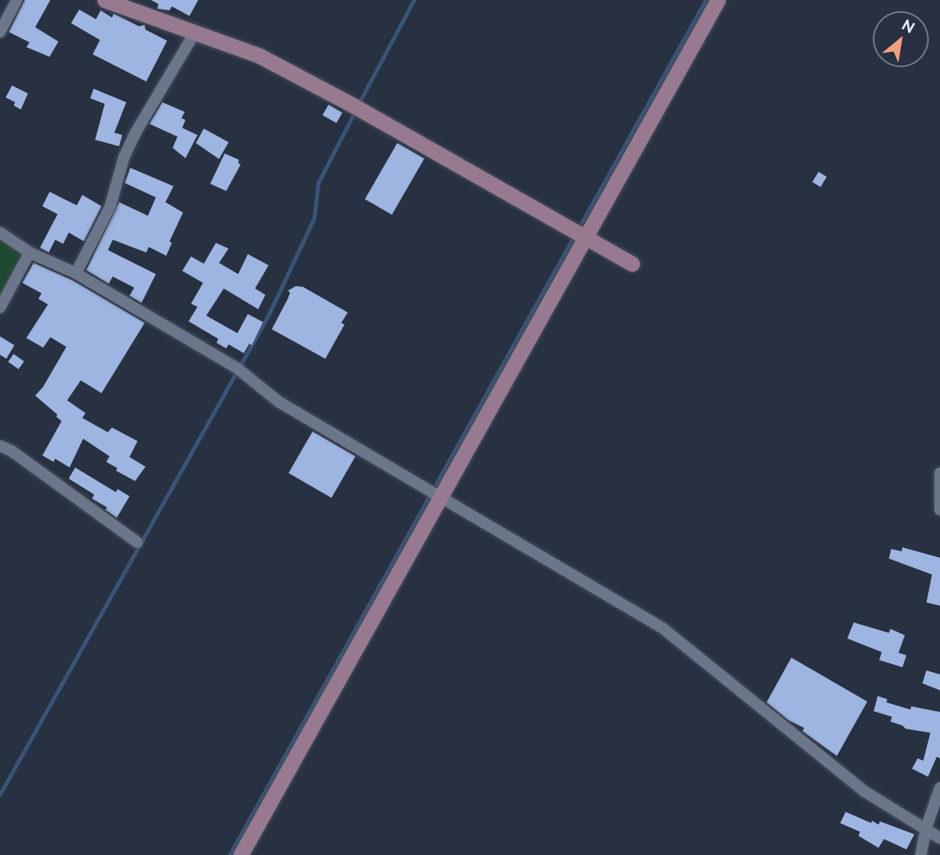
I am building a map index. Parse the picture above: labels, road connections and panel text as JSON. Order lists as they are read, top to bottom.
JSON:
{
  "north": "top right"
}
